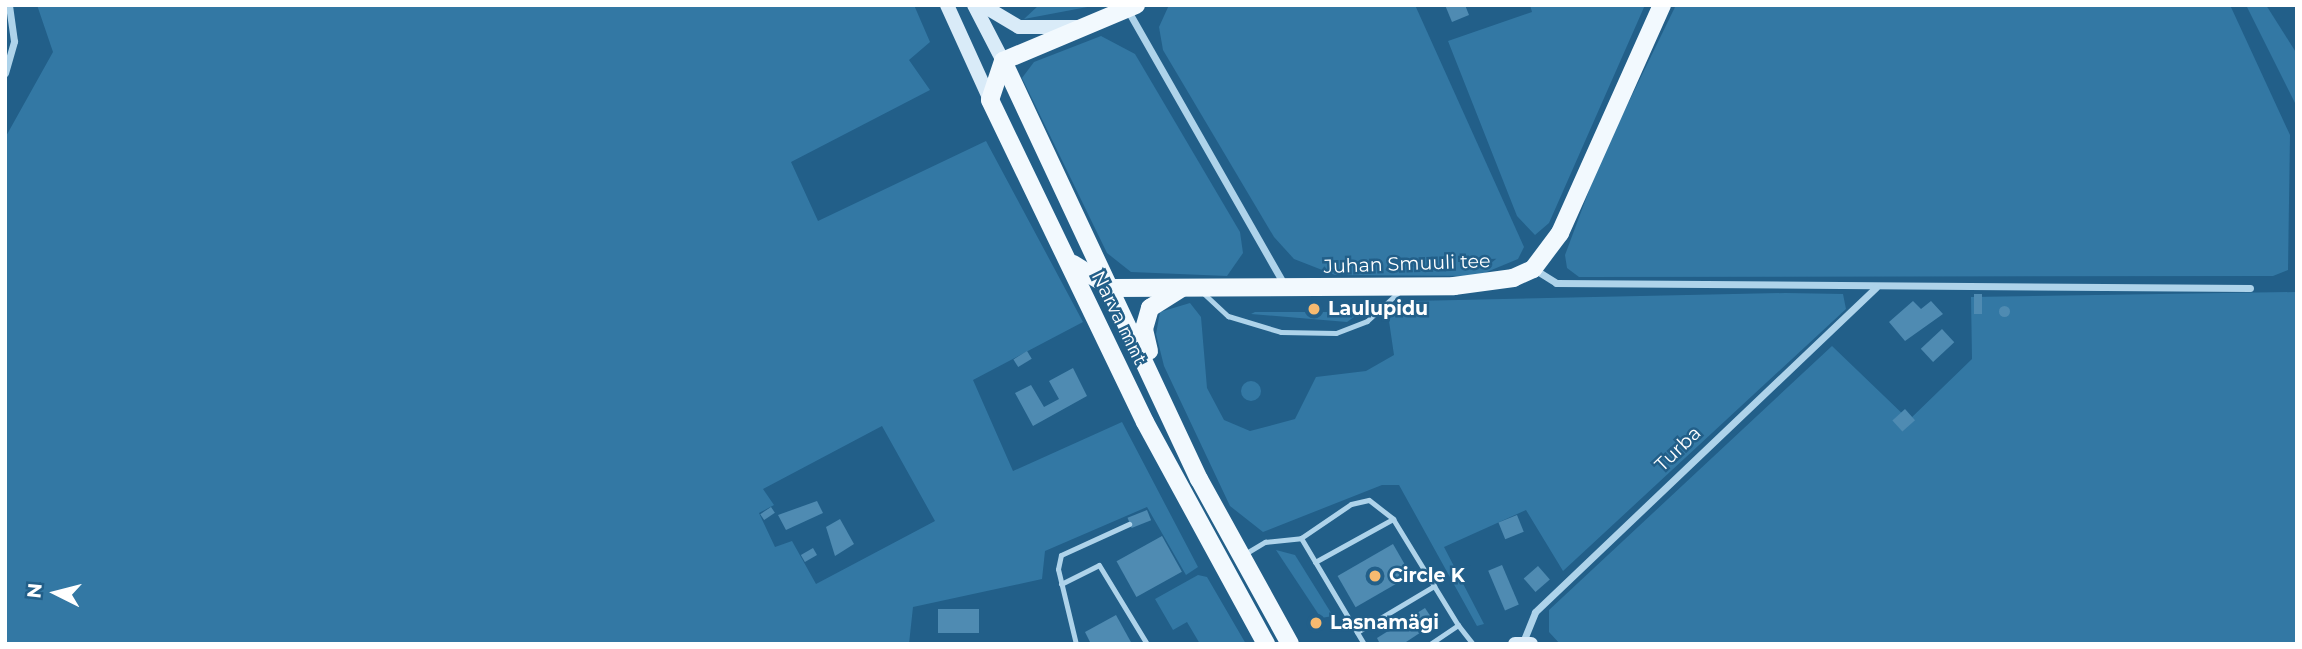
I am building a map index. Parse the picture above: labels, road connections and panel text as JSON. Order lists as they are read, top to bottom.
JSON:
{
  "streets": {
    "main road": ["Juhan Smuuli tee", "Narva mnt"],
    "street": ["Turba"]
  },
  "crossings": [
    ["Juhan Smuuli tee", "Narva mnt"]
  ],
  "places": ["Laulupidu", "Circle K", "Lasnamägi"],
  "north": "left"
}
